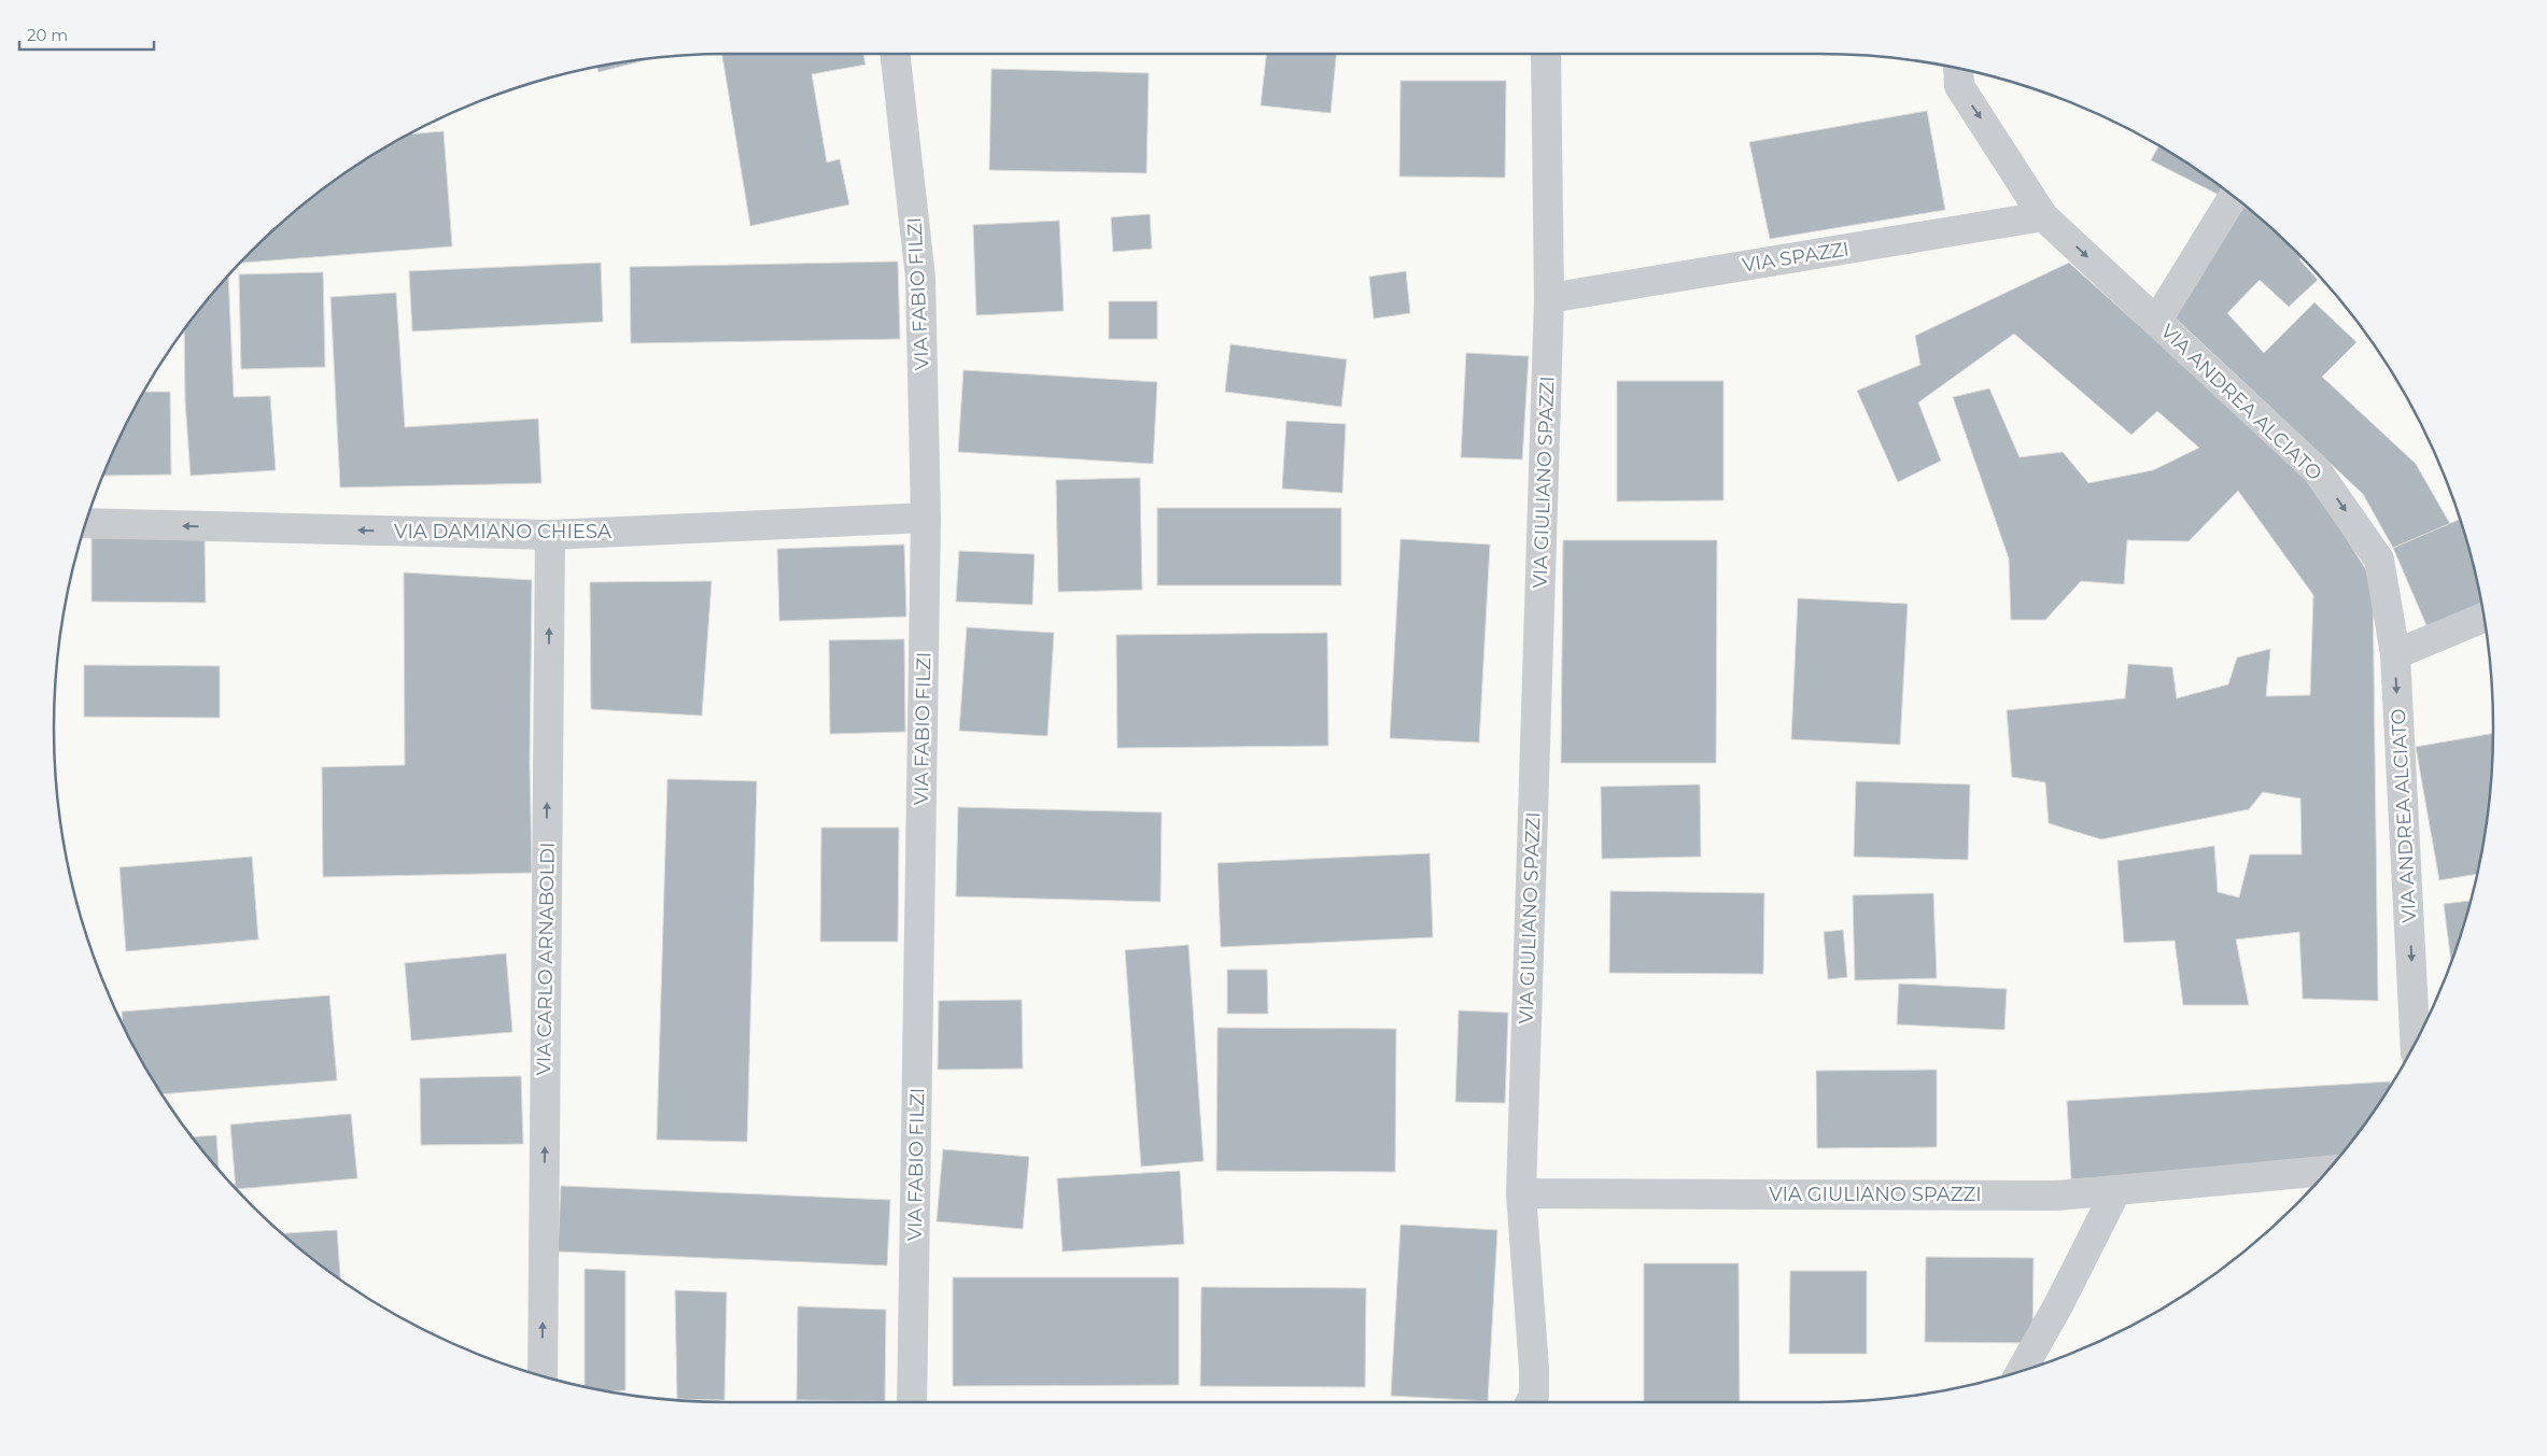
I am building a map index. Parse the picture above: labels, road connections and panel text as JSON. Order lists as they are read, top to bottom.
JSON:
{
  "streets": {
    "street": [
      "VIA SPAZZI",
      "VIA FABIO FILZI",
      "VIA ANDREA ALCIATO",
      "VIA GIULIANO SPAZZI",
      "VIA DAMIANO CHIESA",
      "VIA CARLO ARNABOLDI"
    ]
  },
  "crossings": [
    ["VIA SPAZZI", "VIA ANDREA ALCIATO"],
    ["VIA SPAZZI", "VIA GIULIANO SPAZZI"],
    ["VIA FABIO FILZI", "VIA DAMIANO CHIESA"],
    ["VIA DAMIANO CHIESA", "VIA CARLO ARNABOLDI"]
  ],
  "one_way": ["VIA ANDREA ALCIATO", "VIA DAMIANO CHIESA", "VIA CARLO ARNABOLDI"],
  "scale_bar": "20 m"
}
